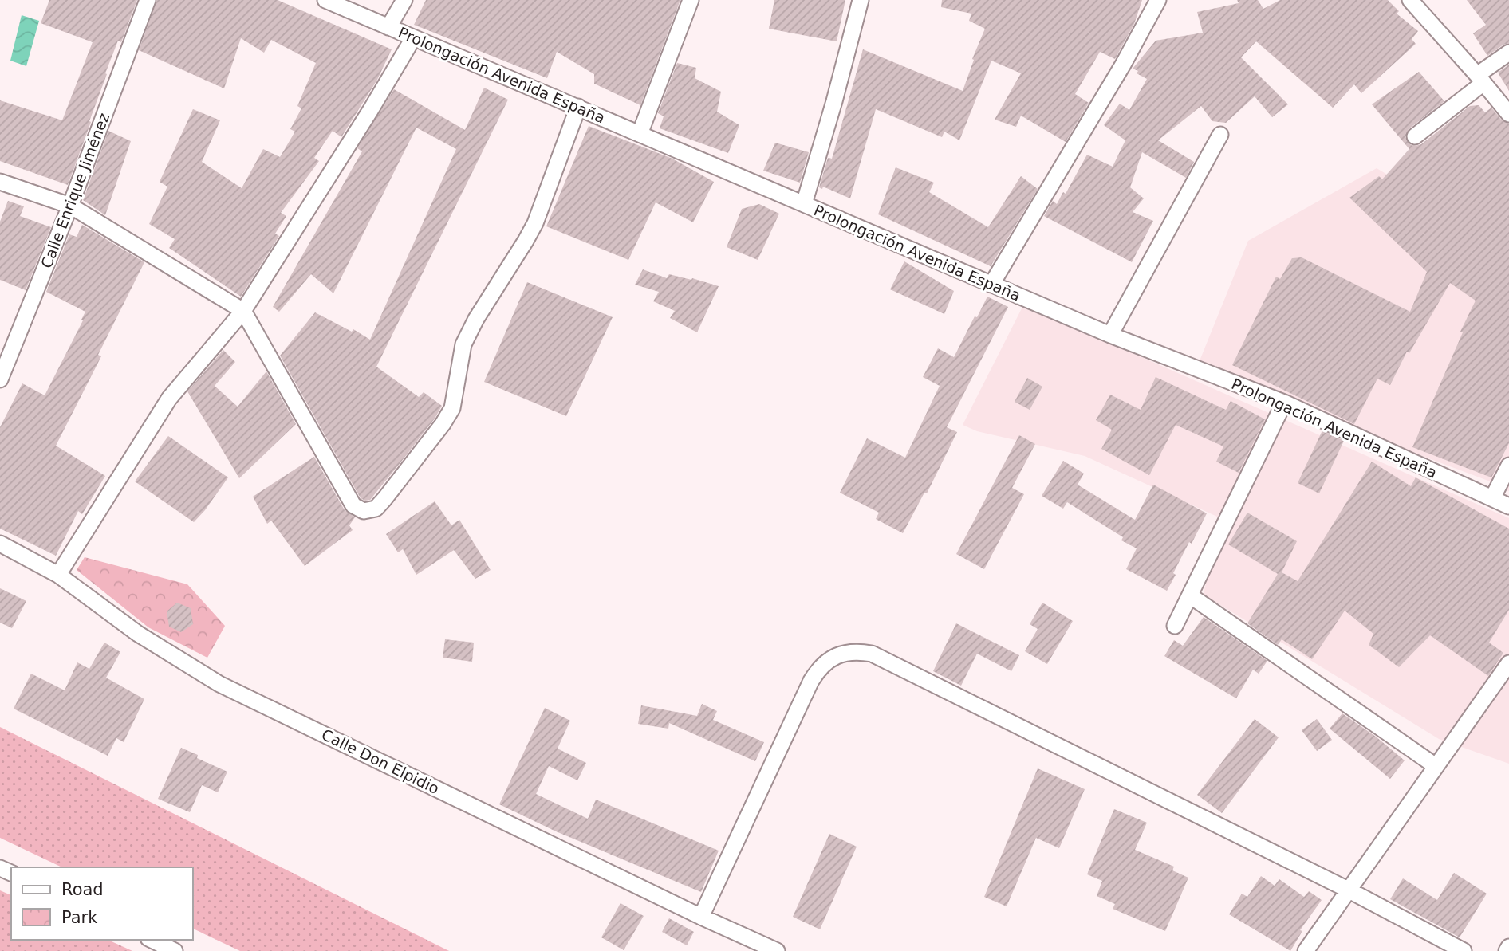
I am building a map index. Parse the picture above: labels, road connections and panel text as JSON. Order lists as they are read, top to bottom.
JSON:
{
  "streets": {
    "street": ["Prolongación Avenida España", "Calle Enrique Jiménez", "Calle Don Elpidio"]
  },
  "legend": ["Road", "Park"]
}
